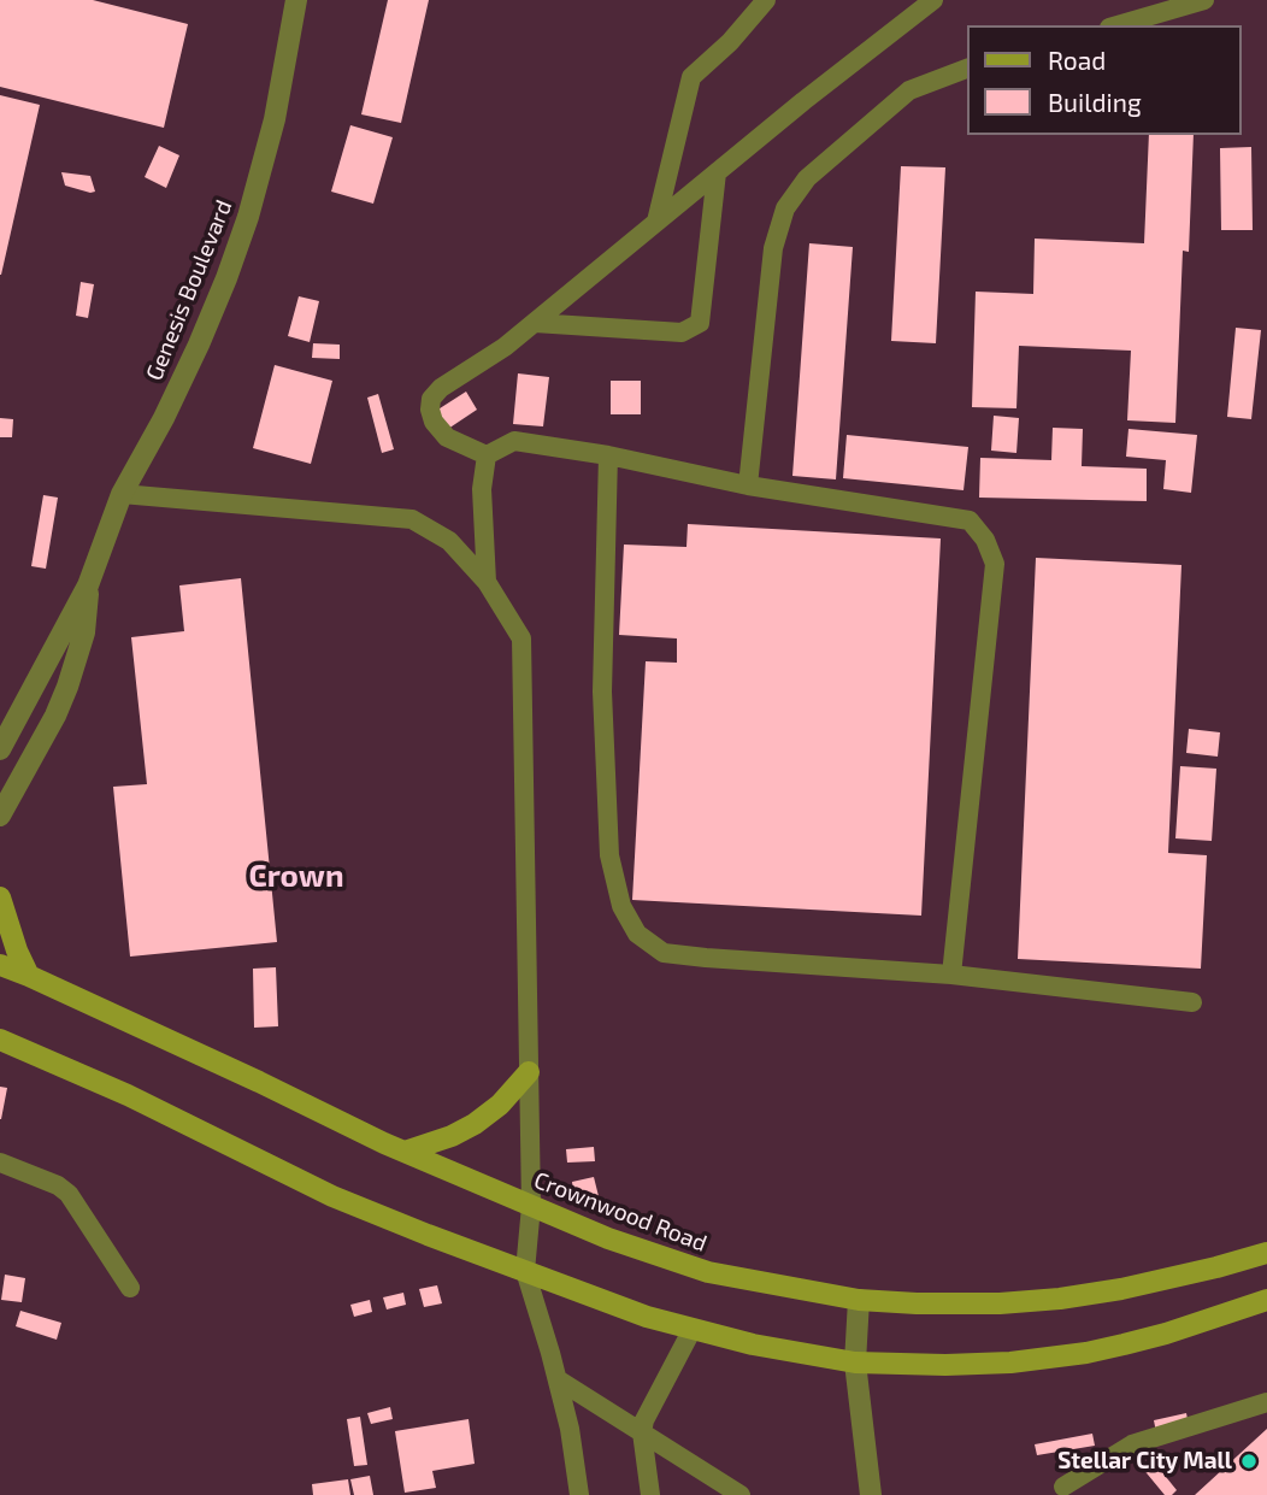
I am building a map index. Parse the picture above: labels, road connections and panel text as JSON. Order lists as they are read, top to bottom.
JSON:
{
  "streets": {
    "main road": ["Crownwood Road"],
    "street": ["Genesis Boulevard"]
  },
  "districts": ["Crown"],
  "places": ["Stellar City Mall"],
  "legend": ["Road", "Building"]
}
